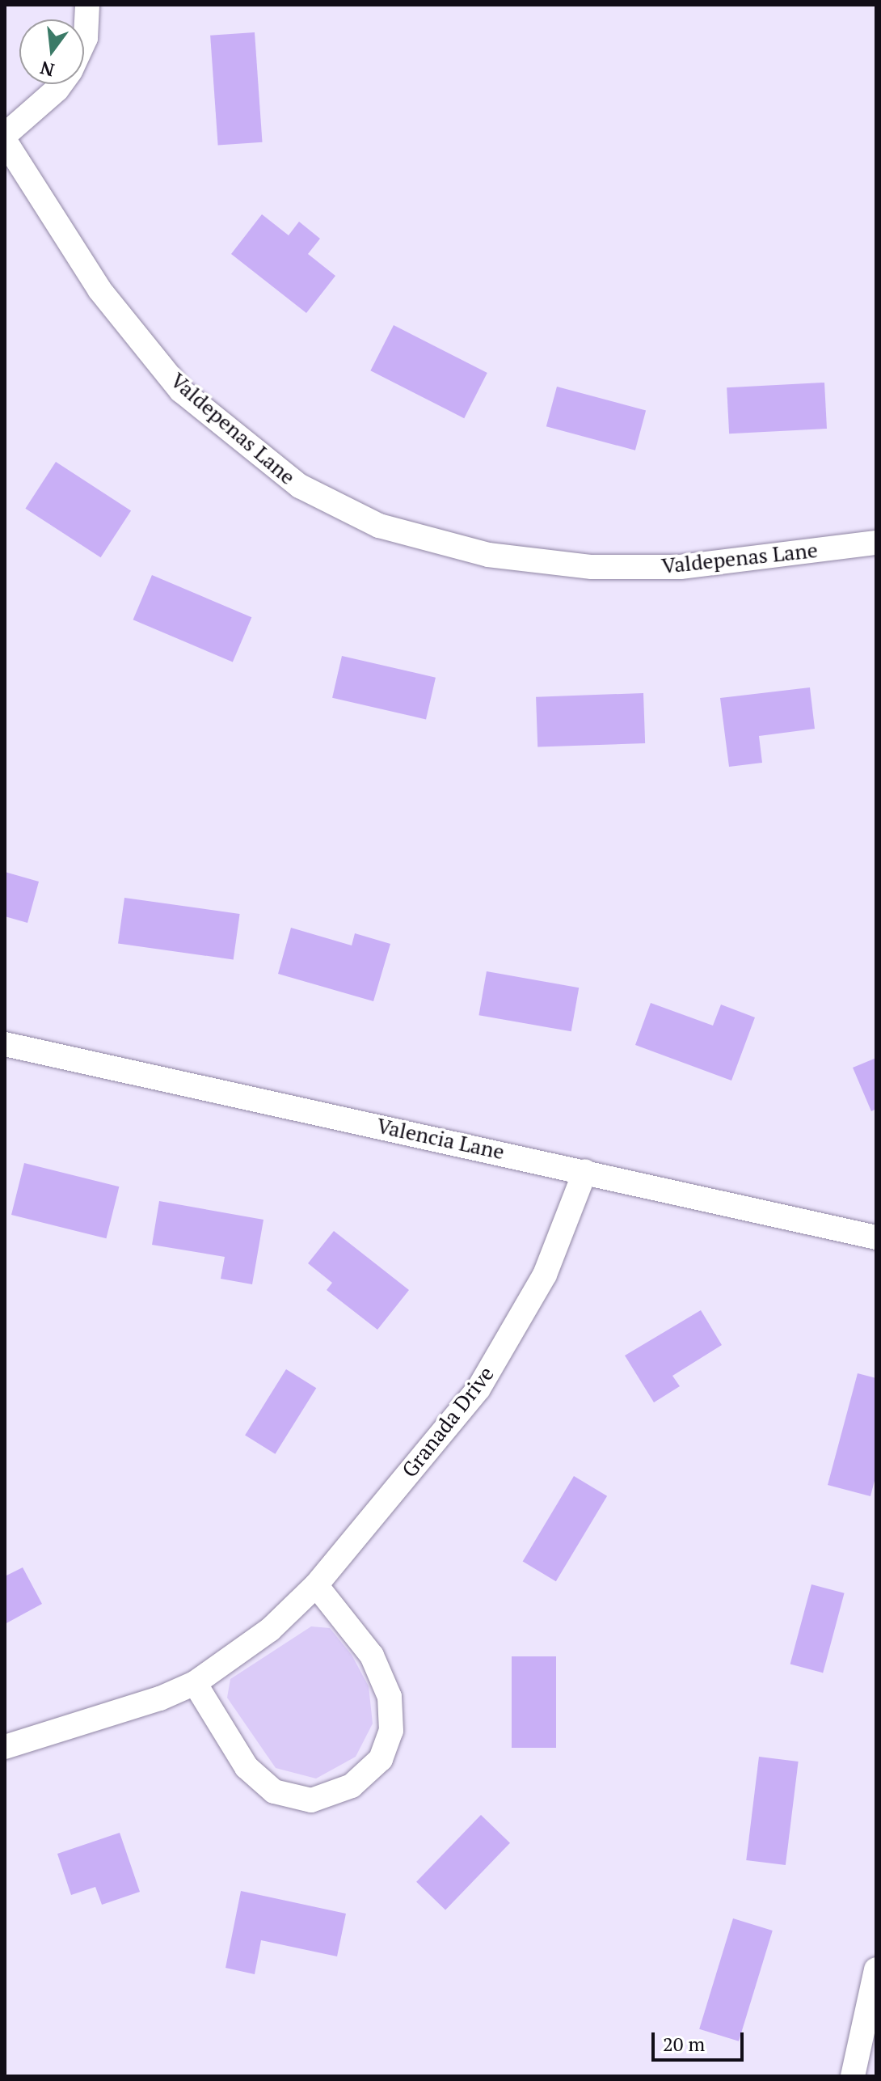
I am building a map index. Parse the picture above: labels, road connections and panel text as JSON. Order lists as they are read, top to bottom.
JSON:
{
  "streets": {
    "street": ["Valdepenas Lane", "Valencia Lane", "Granada Drive"]
  },
  "crossings": [
    ["Valencia Lane", "Granada Drive"]
  ],
  "scale_bar": "20 m",
  "north": "bottom"
}
